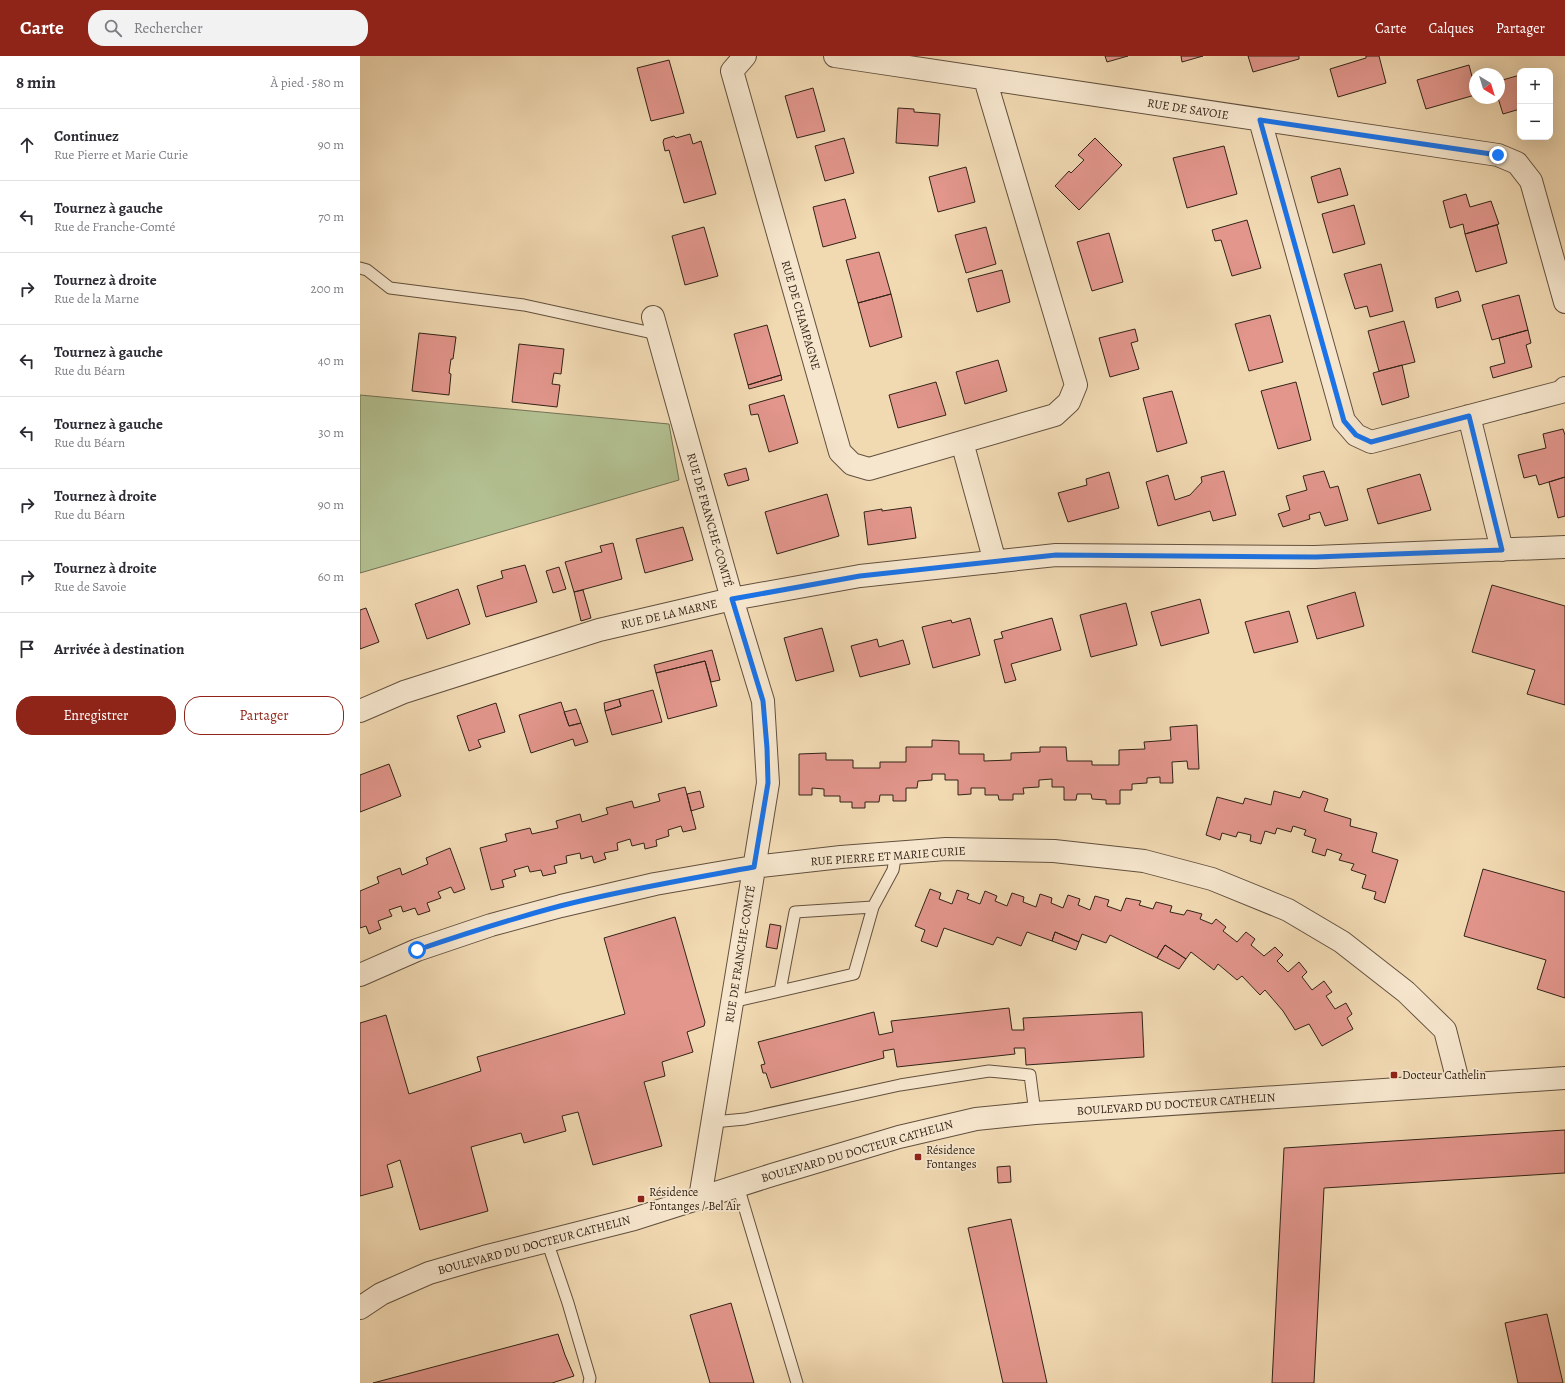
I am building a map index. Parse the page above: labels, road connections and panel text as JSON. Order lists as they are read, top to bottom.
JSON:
{
  "streets": {
    "street": [
      "RUE DE SAVOIE",
      "RUE DE CHAMPAGNE",
      "RUE DE FRANCHE-COMTÉ",
      "RUE DE LA MARNE",
      "RUE PIERRE ET MARIE CURIE",
      "BOULEVARD DU DOCTEUR CATHELIN"
    ]
  },
  "crossings": [
    ["RUE DE SAVOIE", "RUE DE CHAMPAGNE"],
    ["RUE DE FRANCHE-COMTÉ", "RUE DE LA MARNE"],
    ["RUE DE FRANCHE-COMTÉ", "RUE PIERRE ET MARIE CURIE"],
    ["RUE DE FRANCHE-COMTÉ", "BOULEVARD DU DOCTEUR CATHELIN"],
    ["RUE PIERRE ET MARIE CURIE", "BOULEVARD DU DOCTEUR CATHELIN"]
  ],
  "places": {
    "transit": ["Docteur Cathelin", "Résidence Fontanges", "Résidence Fontanges / Bel Air"]
  },
  "north": "bottom right",
  "page": {
    "header": "Carte",
    "search": "Rechercher",
    "nav": ["Carte", "Calques", "Partager"],
    "heading": ["8 min", "À pied · 580 m"],
    "map_buttons": ["+", "−"],
    "list": [
      ["Continuez", "Rue Pierre et Marie Curie", "90 m"],
      ["Tournez à gauche", "Rue de Franche-Comté", "70 m"],
      ["Tournez à droite", "Rue de la Marne", "200 m"],
      ["Tournez à gauche", "Rue du Béarn", "40 m"],
      ["Tournez à gauche", "Rue du Béarn", "30 m"],
      ["Tournez à droite", "Rue du Béarn", "90 m"],
      ["Tournez à droite", "Rue de Savoie", "60 m"],
      "Arrivée à destination"
    ],
    "buttons": ["Enregistrer", "Partager"]
  }
}
